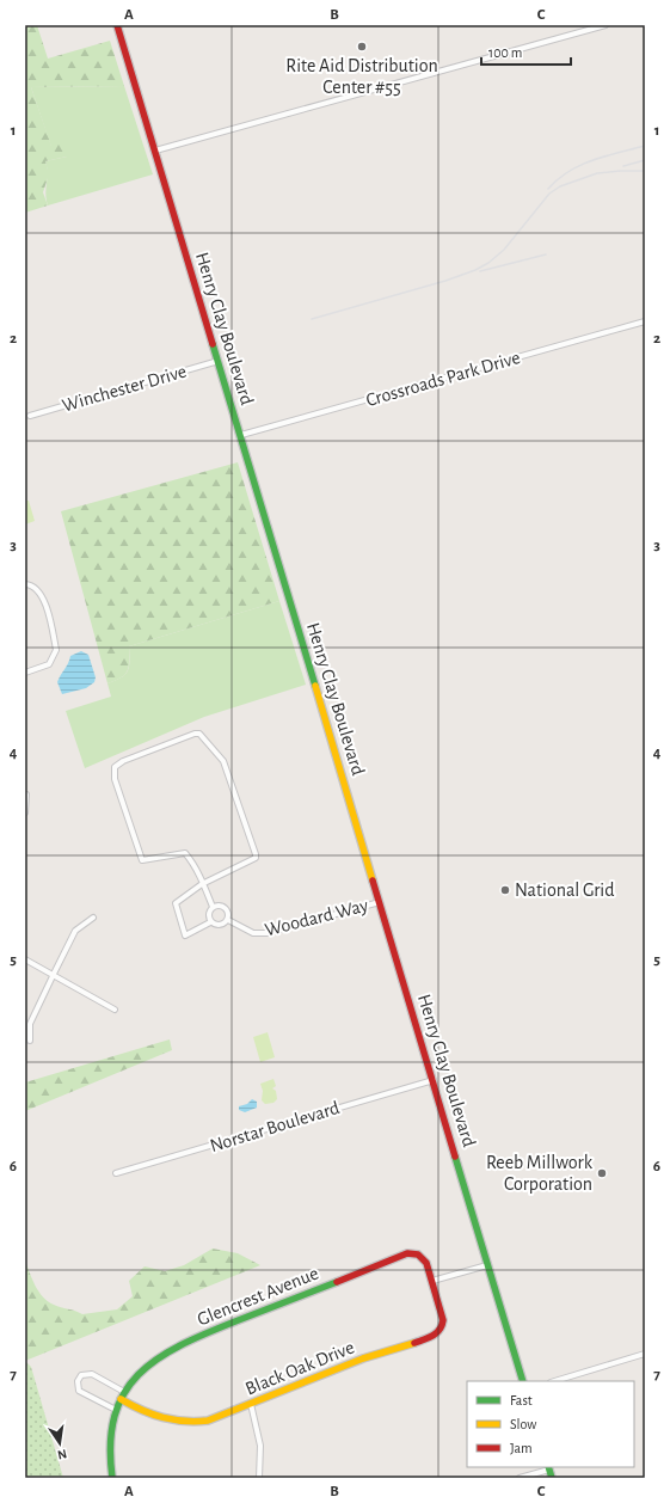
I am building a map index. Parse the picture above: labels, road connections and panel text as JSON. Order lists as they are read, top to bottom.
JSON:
{
  "streets": {
    "main road": ["Henry Clay Boulevard", "Glencrest Avenue", "Black Oak Drive"],
    "street": [
      "Crossroads Park Drive",
      "Winchester Drive",
      "Woodard Way",
      "Norstar Boulevard"
    ]
  },
  "crossings": [
    ["Henry Clay Boulevard", "Crossroads Park Drive"],
    ["Henry Clay Boulevard", "Winchester Drive"],
    ["Henry Clay Boulevard", "Woodard Way"],
    ["Henry Clay Boulevard", "Norstar Boulevard"],
    ["Glencrest Avenue", "Black Oak Drive"]
  ],
  "places": ["Rite Aid Distribution Center #55", "National Grid", "Reeb Millwork Corporation"],
  "legend": ["Fast", "Slow", "Jam"],
  "scale_bar": "100 m",
  "north": "bottom",
  "grid": {
    "columns": ["A", "B", "C"],
    "rows": [
      "1",
      "2",
      "3",
      "4",
      "5",
      "6",
      "7"
    ]
  }
}
